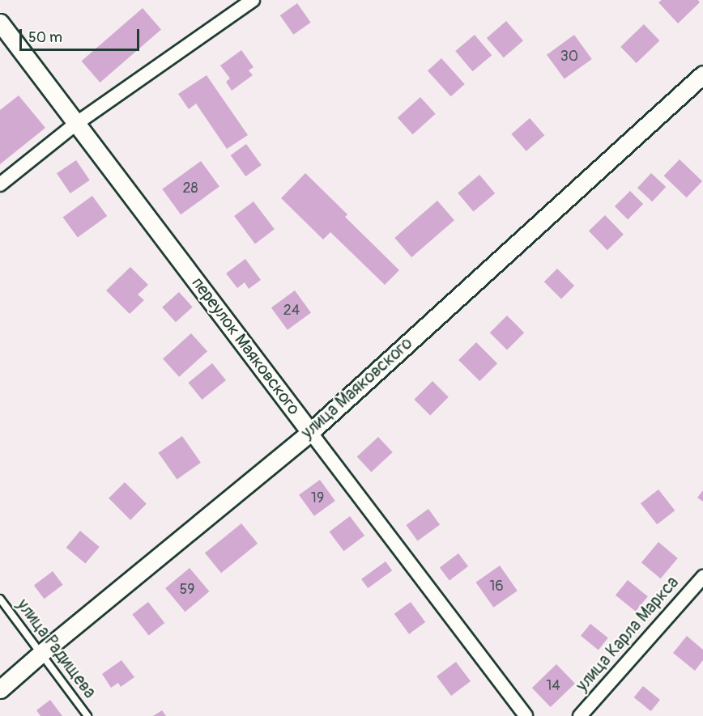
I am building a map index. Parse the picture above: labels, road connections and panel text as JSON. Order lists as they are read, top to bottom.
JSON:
{
  "streets": {
    "street": ["переулок Маяковского", "улица Маяковского", "улица Карла Маркса"],
    "lane": ["улица Радищева"]
  },
  "crossings": [
    ["переулок Маяковского", "улица Маяковского"],
    ["улица Маяковского", "улица Радищева"]
  ],
  "house_numbers": [
    "30",
    "28",
    "24",
    "19",
    "16",
    "59",
    "14"
  ],
  "scale_bar": "50 m"
}
